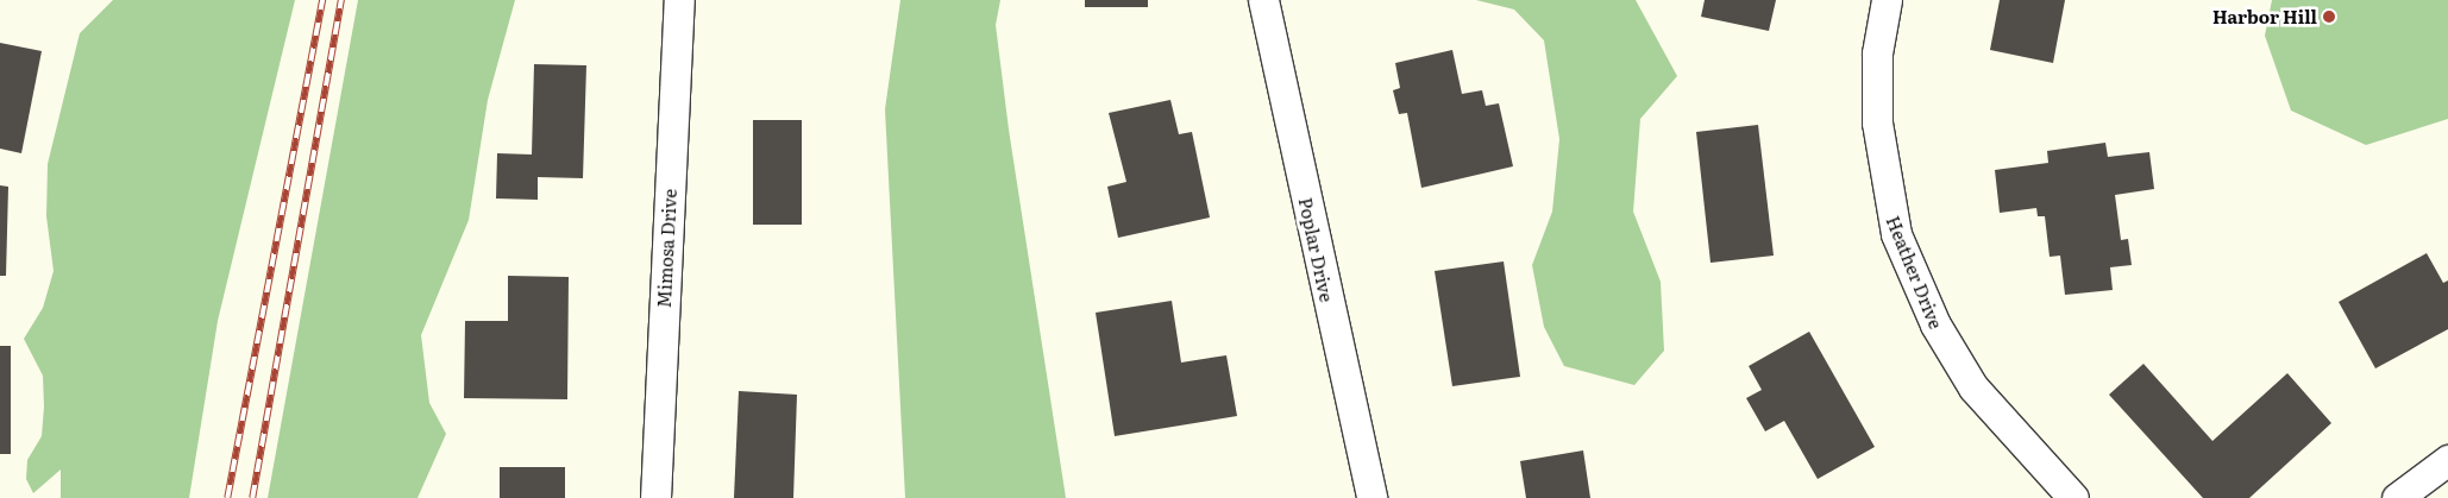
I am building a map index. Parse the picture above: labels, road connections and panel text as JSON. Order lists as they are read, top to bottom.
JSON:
{
  "streets": {
    "street": ["Mimosa Drive", "Poplar Drive", "Heather Drive"]
  },
  "places": ["Harbor Hill"]
}
